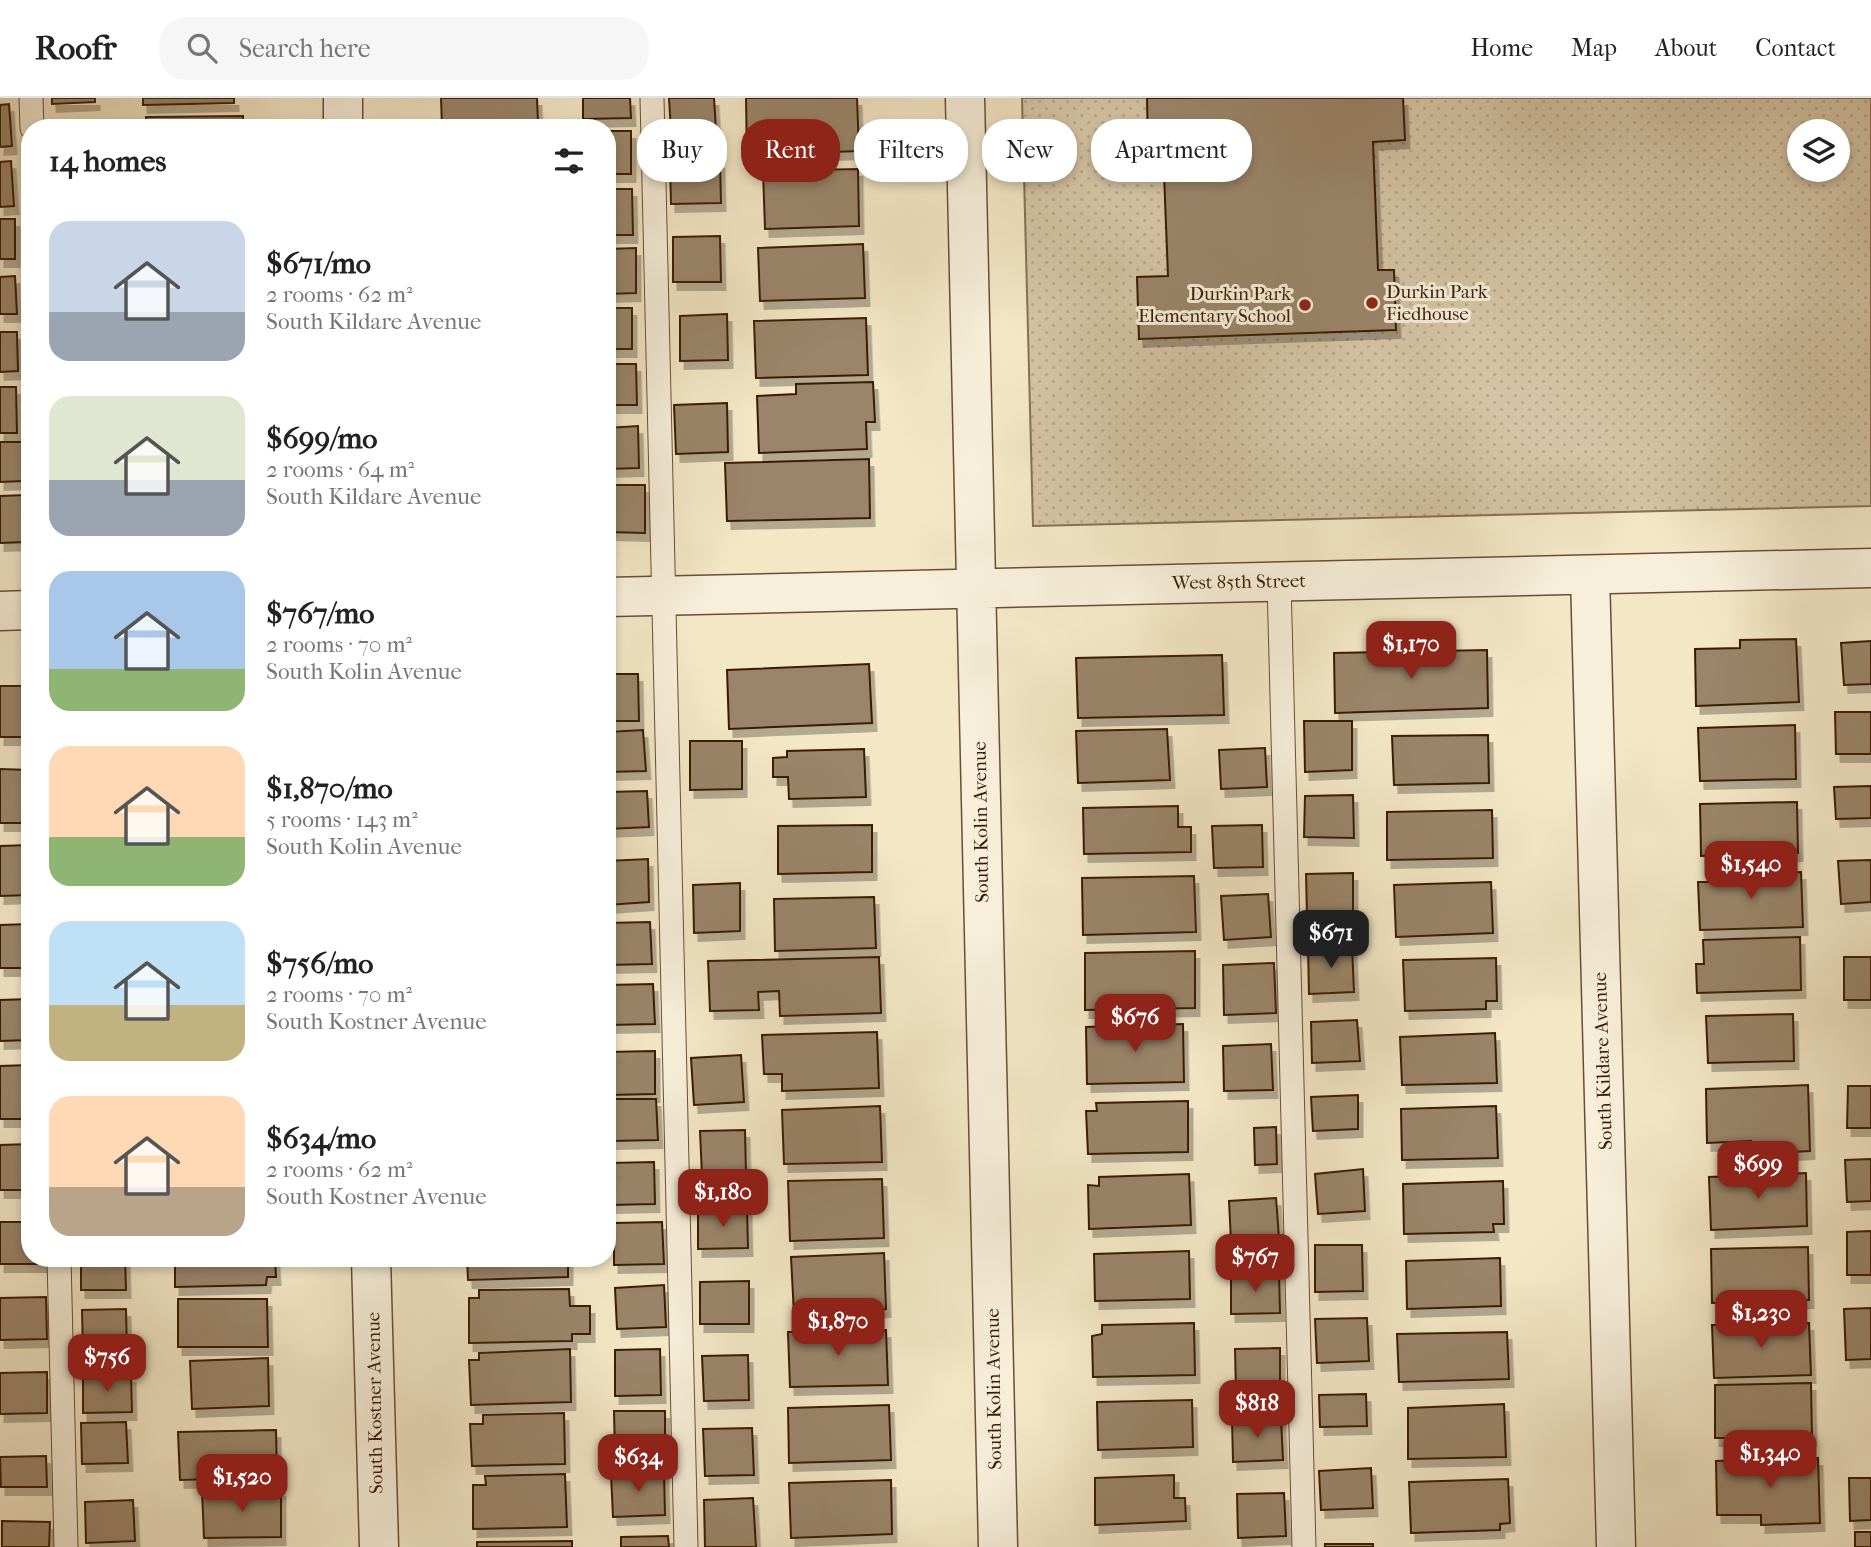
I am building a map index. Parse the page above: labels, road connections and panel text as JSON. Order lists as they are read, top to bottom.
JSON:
{
  "streets": {
    "street": [
      "West 85th Street",
      "South Kolin Avenue",
      "South Kildare Avenue",
      "South Kostner Avenue"
    ]
  },
  "crossings": [
    ["West 85th Street", "South Kolin Avenue"],
    ["West 85th Street", "South Kildare Avenue"]
  ],
  "places": ["Durkin Park Fiedhouse", "Durkin Park Elementary School"],
  "page": {
    "header": "Roofr",
    "search": "Search here",
    "nav": [
      "Home",
      "Map",
      "About",
      "Contact"
    ],
    "chip": [
      "Buy",
      "Rent",
      "Filters",
      "New",
      "Apartment"
    ],
    "heading": "14 homes",
    "list": [
      {
        "name": "$671/mo",
        "note": "2 rooms · 62 m² · South Kildare Avenue"
      },
      {
        "name": "$699/mo",
        "note": "2 rooms · 64 m² · South Kildare Avenue"
      },
      {
        "name": "$767/mo",
        "note": "2 rooms · 70 m² · South Kolin Avenue"
      },
      {
        "name": "$1,870/mo",
        "note": "5 rooms · 143 m² · South Kolin Avenue"
      },
      {
        "name": "$756/mo",
        "note": "2 rooms · 70 m² · South Kostner Avenue"
      },
      {
        "name": "$634/mo",
        "note": "2 rooms · 62 m² · South Kostner Avenue"
      }
    ],
    "price": [
      "$1,170",
      "$1,540",
      "$671",
      "$676",
      "$699",
      "$1,180",
      "$767",
      "$1,230",
      "$1,870",
      "$756",
      "$818",
      "$1,340",
      "$634",
      "$1,520"
    ]
  }
}
